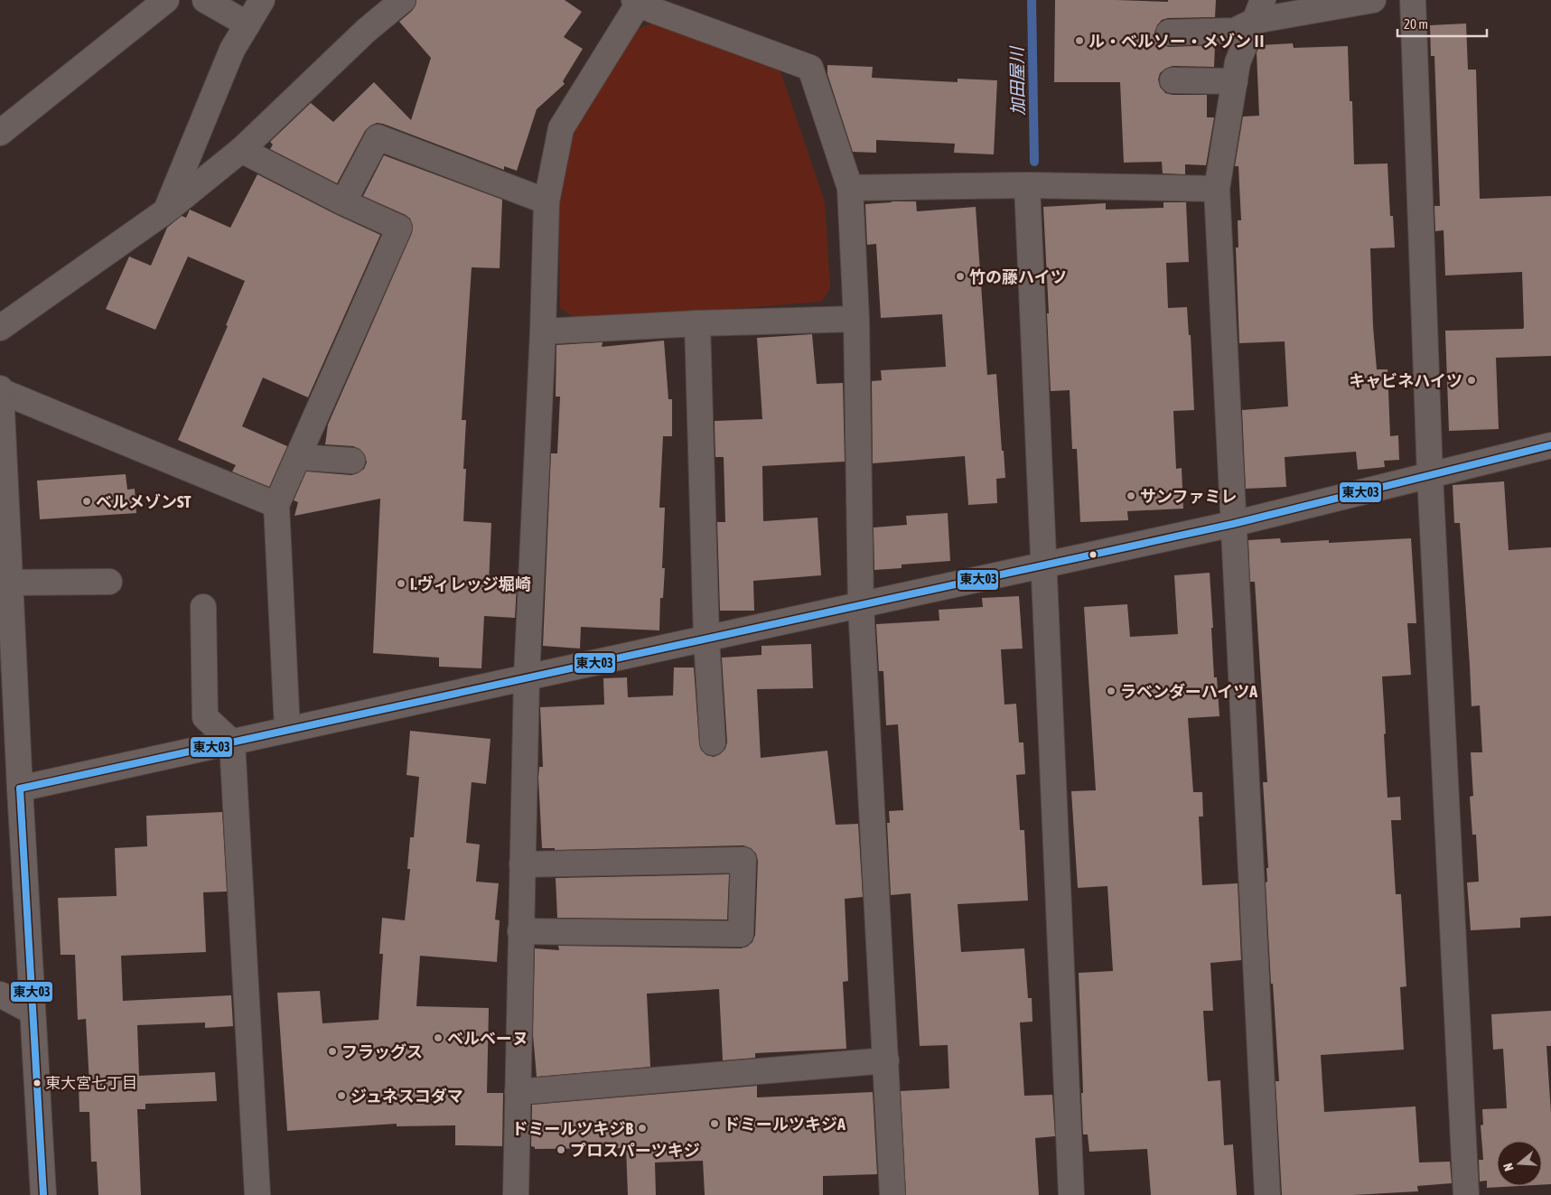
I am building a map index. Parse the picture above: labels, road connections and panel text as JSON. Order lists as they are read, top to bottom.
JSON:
{
  "water": ["加田屋川"],
  "places": [
    "ル・ベルソー・メゾンⅡ",
    "竹の藤ハイツ",
    "キャビネハイツ",
    "サンファミレ",
    "ベルメゾンST",
    "I.ヴィレッジ堀崎",
    "ラベンダーハイツA",
    "ベルベーヌ",
    "フラッグス",
    "東大宮七丁目",
    "ジュネスコダマ",
    "ドミールツキジA",
    "ドミールツキジB",
    "プロスパーツキジ"
  ],
  "lines": ["transit line 東大03"],
  "scale_bar": "20 m",
  "north": "left"
}
